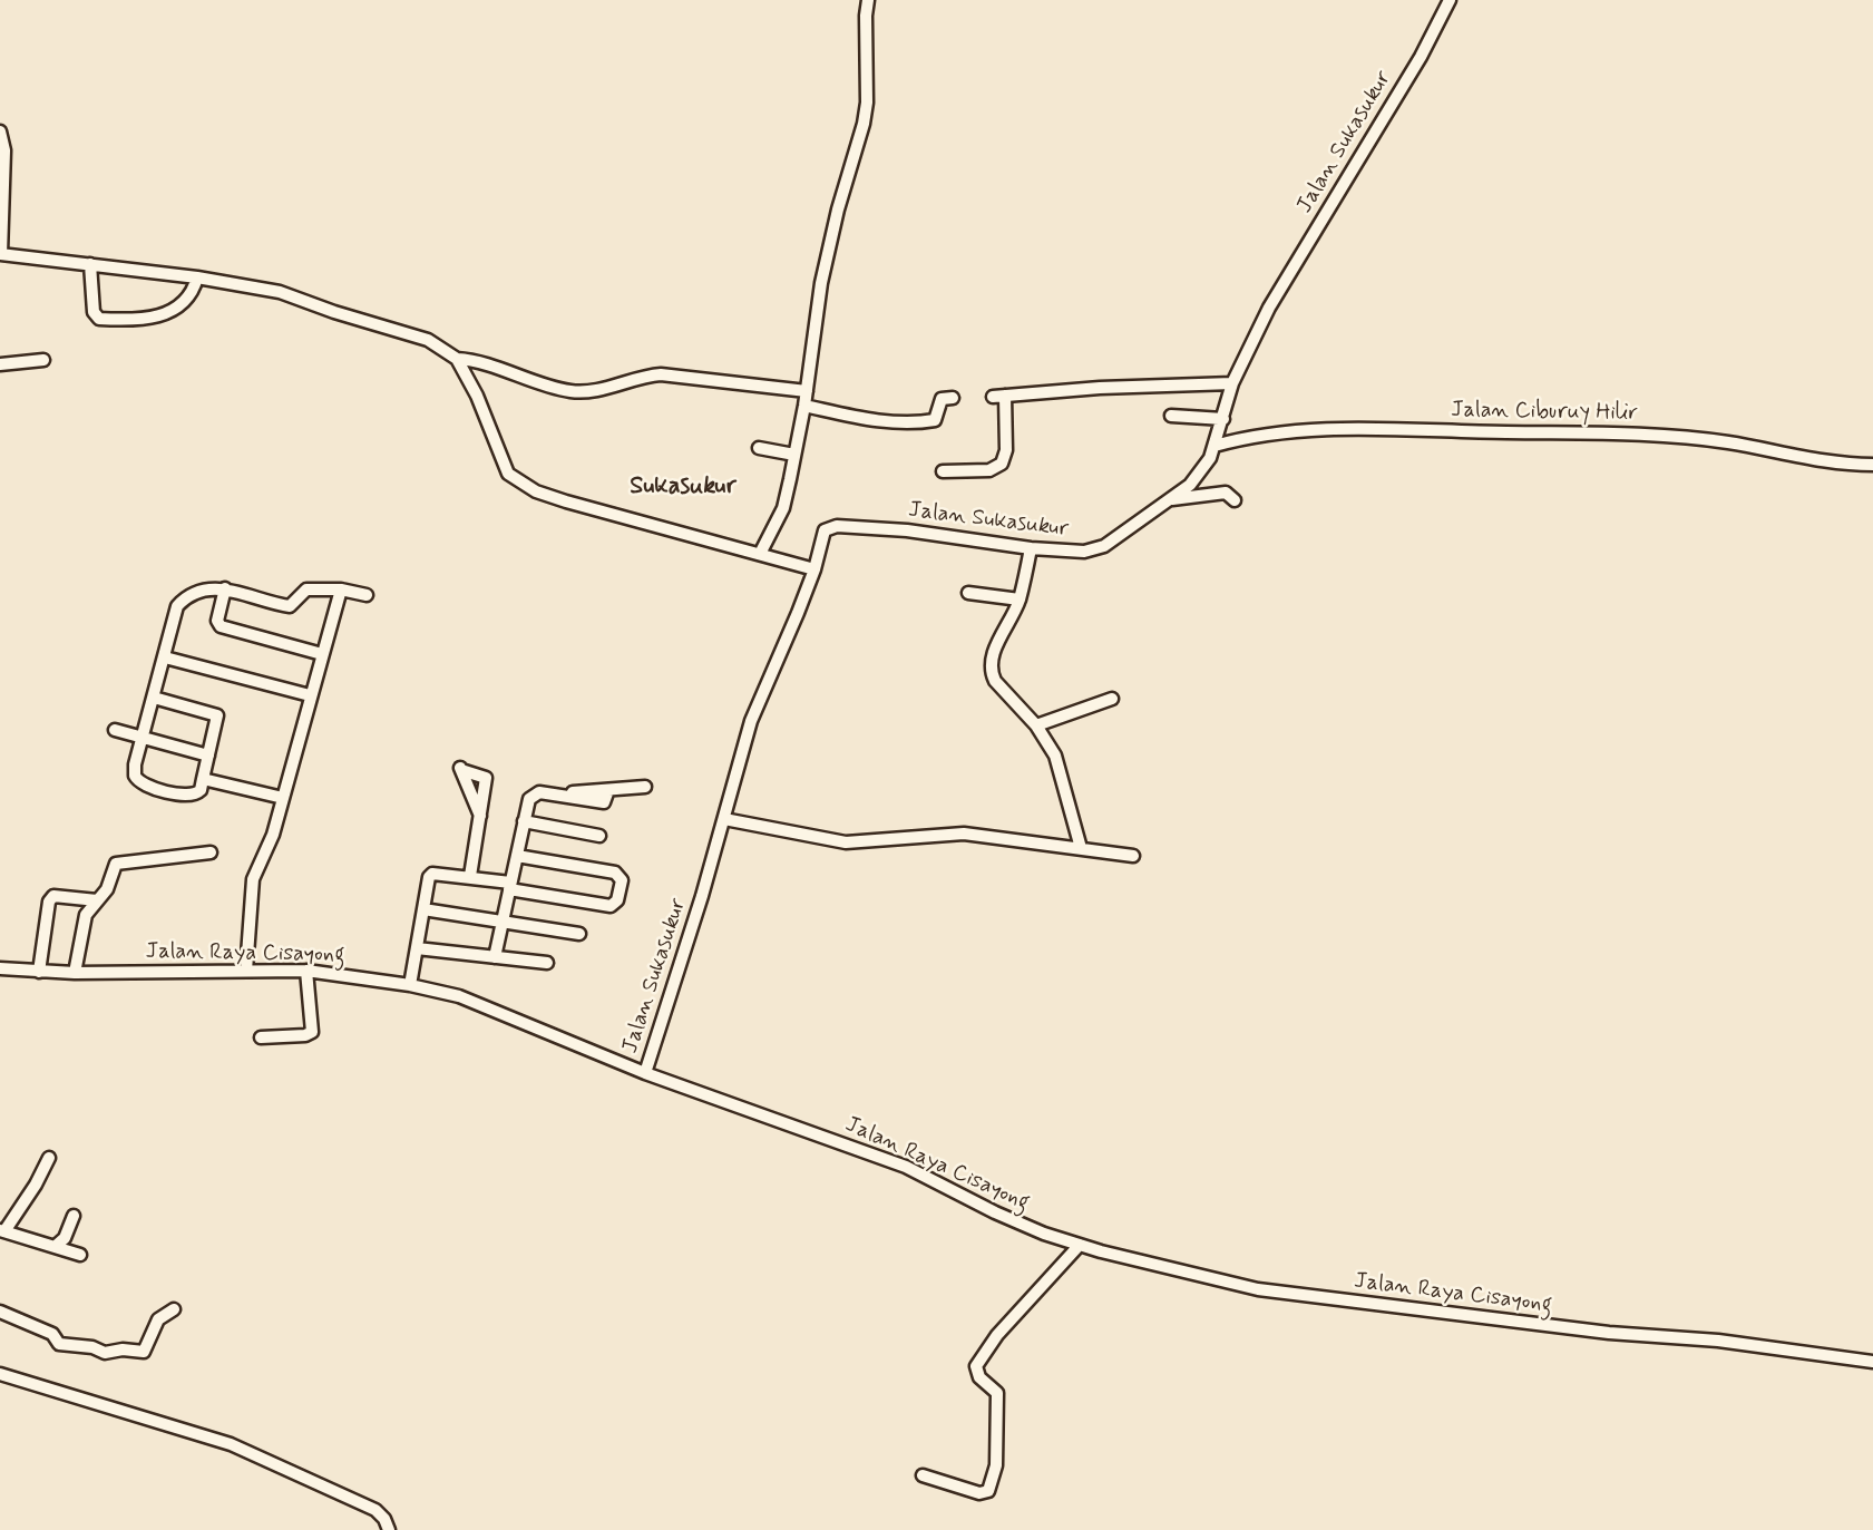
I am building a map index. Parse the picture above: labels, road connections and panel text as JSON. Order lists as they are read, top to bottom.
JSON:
{
  "streets": {
    "street": ["Jalan Sukasukur", "Jalan Ciburuy Hilir", "Jalan Raya Cisayong"]
  },
  "crossings": [
    ["Jalan Sukasukur", "Jalan Ciburuy Hilir"],
    ["Jalan Sukasukur", "Jalan Raya Cisayong"]
  ],
  "districts": ["Sukasukur"]
}
